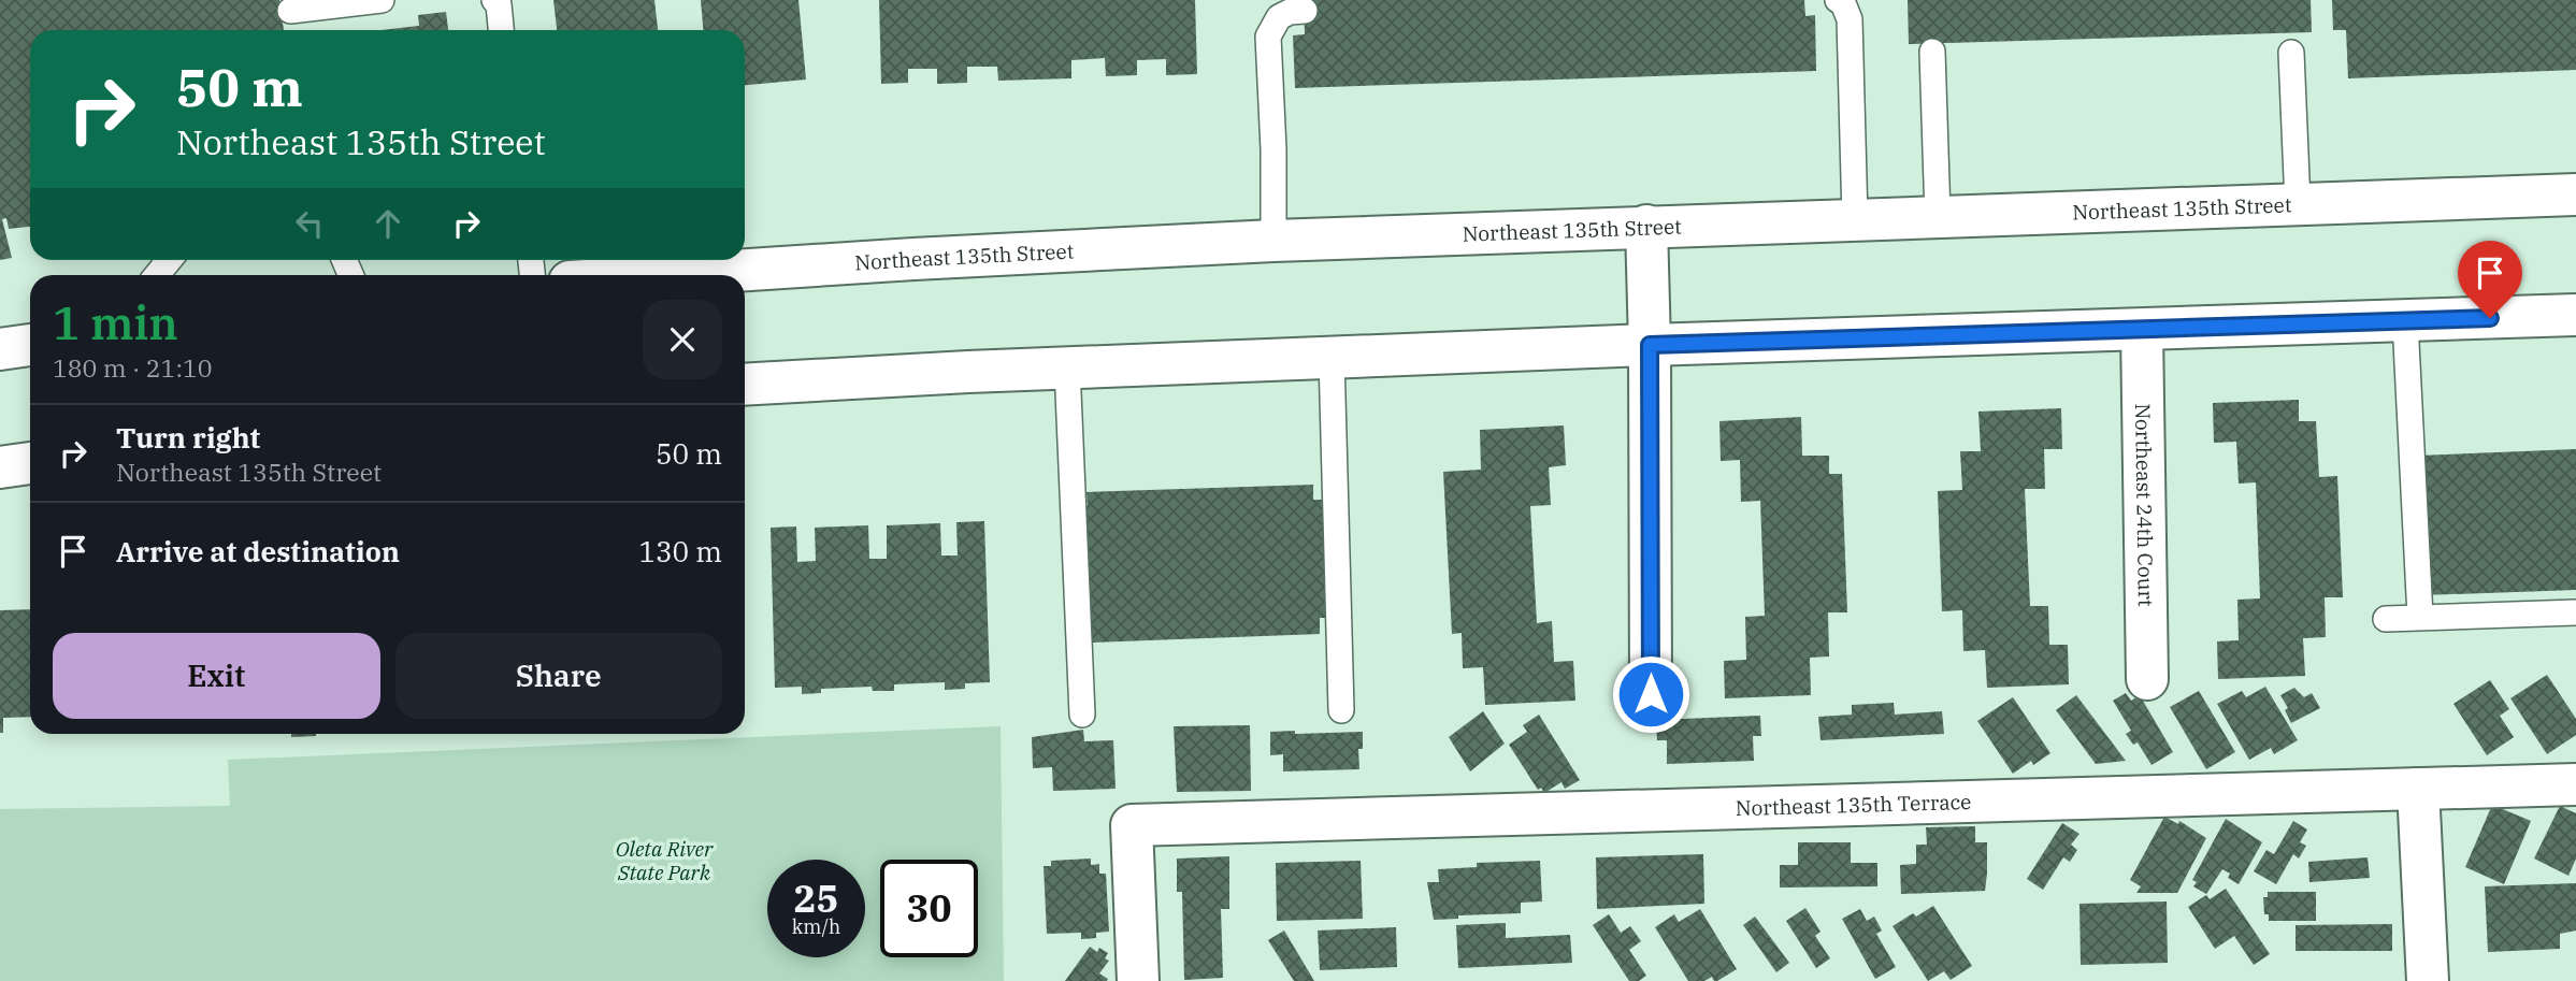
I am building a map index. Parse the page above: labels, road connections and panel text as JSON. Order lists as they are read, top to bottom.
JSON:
{
  "streets": {
    "street": ["Northeast 135th Street", "Northeast 24th Court", "Northeast 135th Terrace"]
  },
  "parks": ["Oleta River State Park"],
  "page": {
    "turn": ["50 m", "Northeast 135th Street"],
    "heading": ["1 min", "180 m · 21:10"],
    "list": [
      {
        "name": "Turn right",
        "note": "Northeast 135th Street",
        "value": "50 m"
      },
      {
        "name": "Arrive at destination",
        "value": "130 m"
      }
    ],
    "buttons": ["Exit", "Share"],
    "speed": "25 km/h",
    "limit": "30"
  }
}
